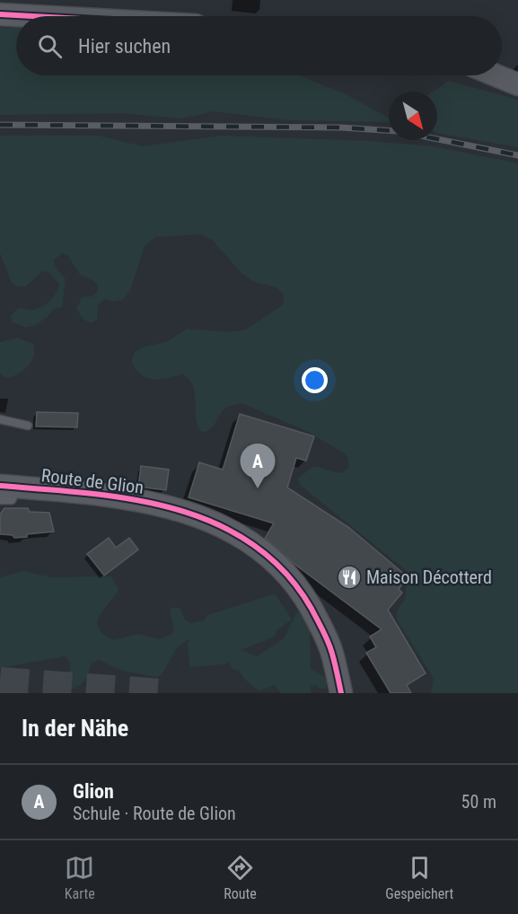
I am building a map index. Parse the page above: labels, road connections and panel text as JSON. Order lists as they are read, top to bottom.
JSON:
{
  "streets": {
    "street": ["Route de Glion"]
  },
  "places": {
    "restaurant": ["Maison Décotterd"]
  },
  "north": "bottom right",
  "page": {
    "search": "Hier suchen",
    "pins": "A",
    "heading": "In der Nähe",
    "list": [
      {
        "mark": "A",
        "name": "Glion",
        "note": "Schule · Route de Glion",
        "value": "50 m"
      }
    ],
    "nav": ["Karte", "Route", "Gespeichert"]
  }
}
